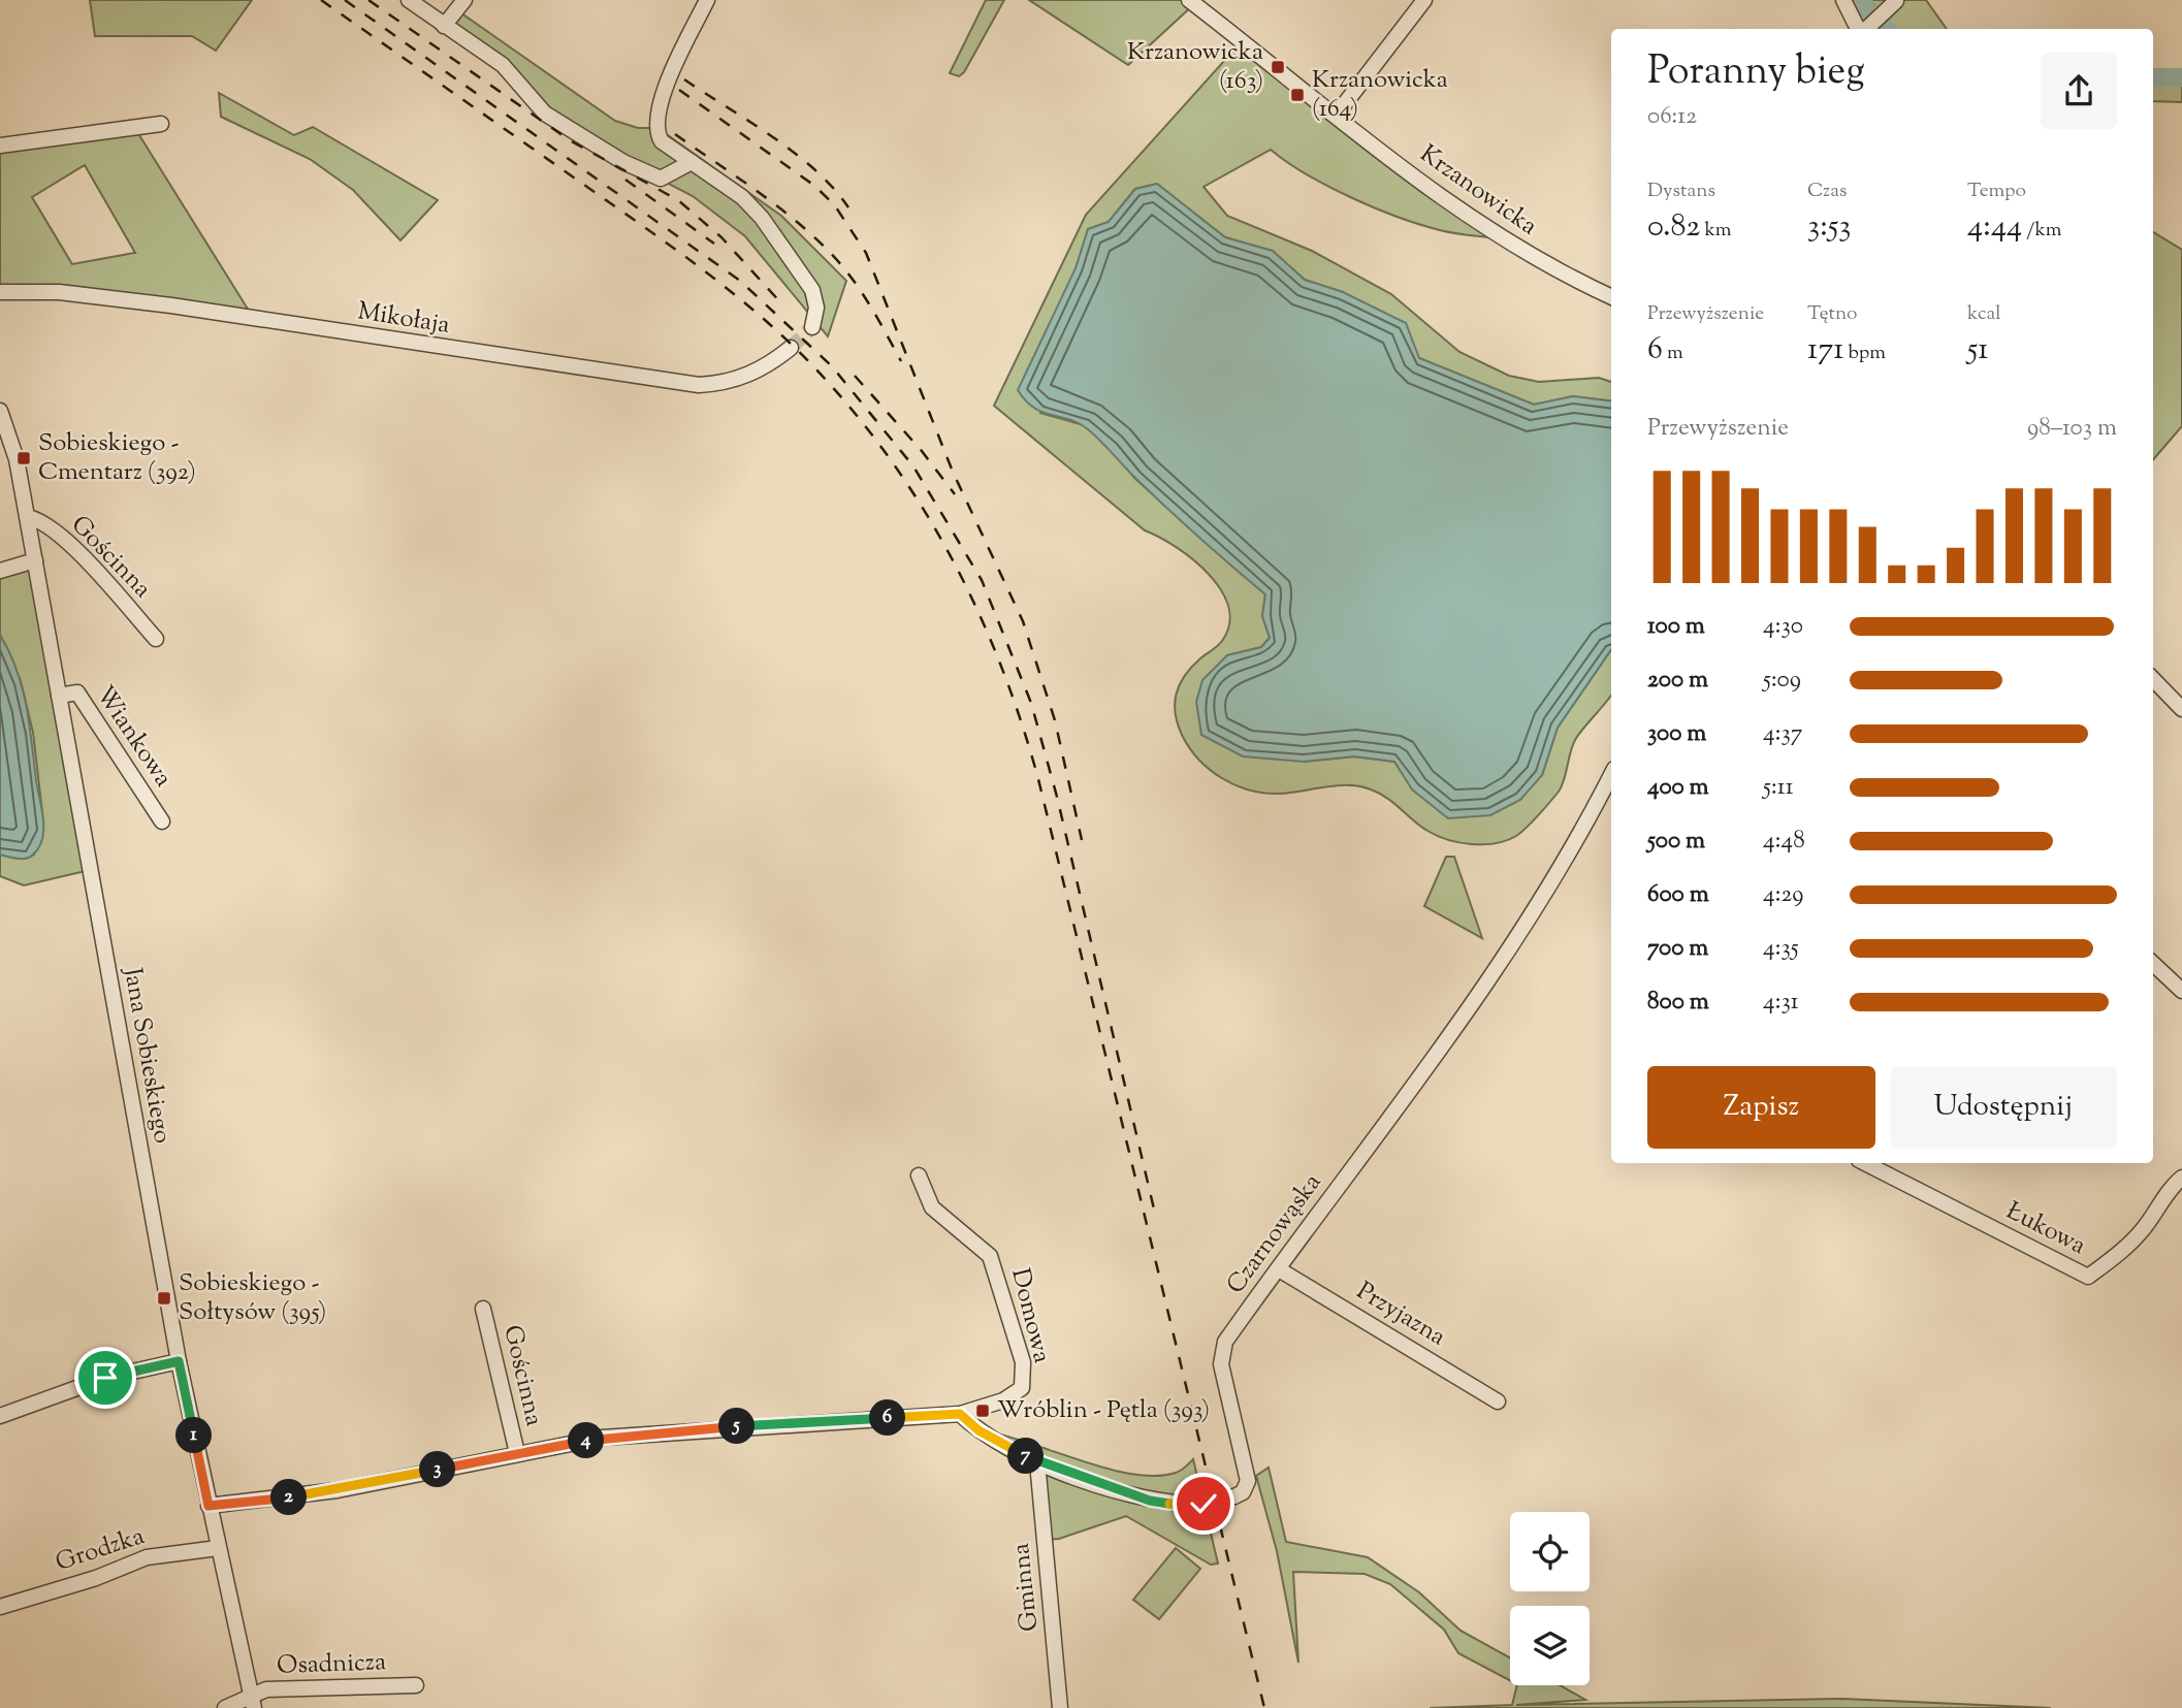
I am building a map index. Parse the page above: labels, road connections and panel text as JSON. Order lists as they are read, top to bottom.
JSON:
{
  "streets": {
    "street": [
      "Krzanowicka",
      "Mikołaja",
      "Gościnna",
      "Wiankowa",
      "Jana Sobieskiego",
      "Łukowa",
      "Czarnowąska",
      "Przyjazna",
      "Domowa",
      "Grodzka",
      "Gminna",
      "Osadnicza"
    ]
  },
  "crossings": [
    ["Gościnna", "Jana Sobieskiego"],
    ["Wiankowa", "Jana Sobieskiego"],
    ["Jana Sobieskiego", "Grodzka"],
    ["Jana Sobieskiego", "Osadnicza"],
    ["Czarnowąska", "Przyjazna"],
    ["Czarnowąska", "Domowa"],
    ["Czarnowąska", "Gminna"]
  ],
  "places": {
    "transit": [
      "Krzanowicka (163)",
      "Krzanowicka (164)",
      "Sobieskiego - Cmentarz (392)",
      "Sobieskiego - Sołtysów (395)",
      "Wróblin - Pętla (393)"
    ]
  },
  "page": {
    "heading": ["Poranny bieg", "06:12"],
    "stats": [
      ["Dystans", "0.82 km"],
      ["Czas", "3:53"],
      ["Tempo", "4:44 /km"],
      ["Przewyższenie", "6 m"],
      ["Tętno", "171 bpm"],
      ["kcal", "51"]
    ],
    "chart": ["Przewyższenie", "98–103 m"],
    "list": [
      {
        "name": "100 m",
        "note": "4:30"
      },
      {
        "name": "200 m",
        "note": "5:09"
      },
      {
        "name": "300 m",
        "note": "4:37"
      },
      {
        "name": "400 m",
        "note": "5:11"
      },
      {
        "name": "500 m",
        "note": "4:48"
      },
      {
        "name": "600 m",
        "note": "4:29"
      },
      {
        "name": "700 m",
        "note": "4:35"
      },
      {
        "name": "800 m",
        "note": "4:31"
      }
    ],
    "buttons": ["Zapisz", "Udostępnij"],
    "pins": [
      "6",
      "5",
      "1",
      "4",
      "7",
      "3",
      "2"
    ]
  }
}
